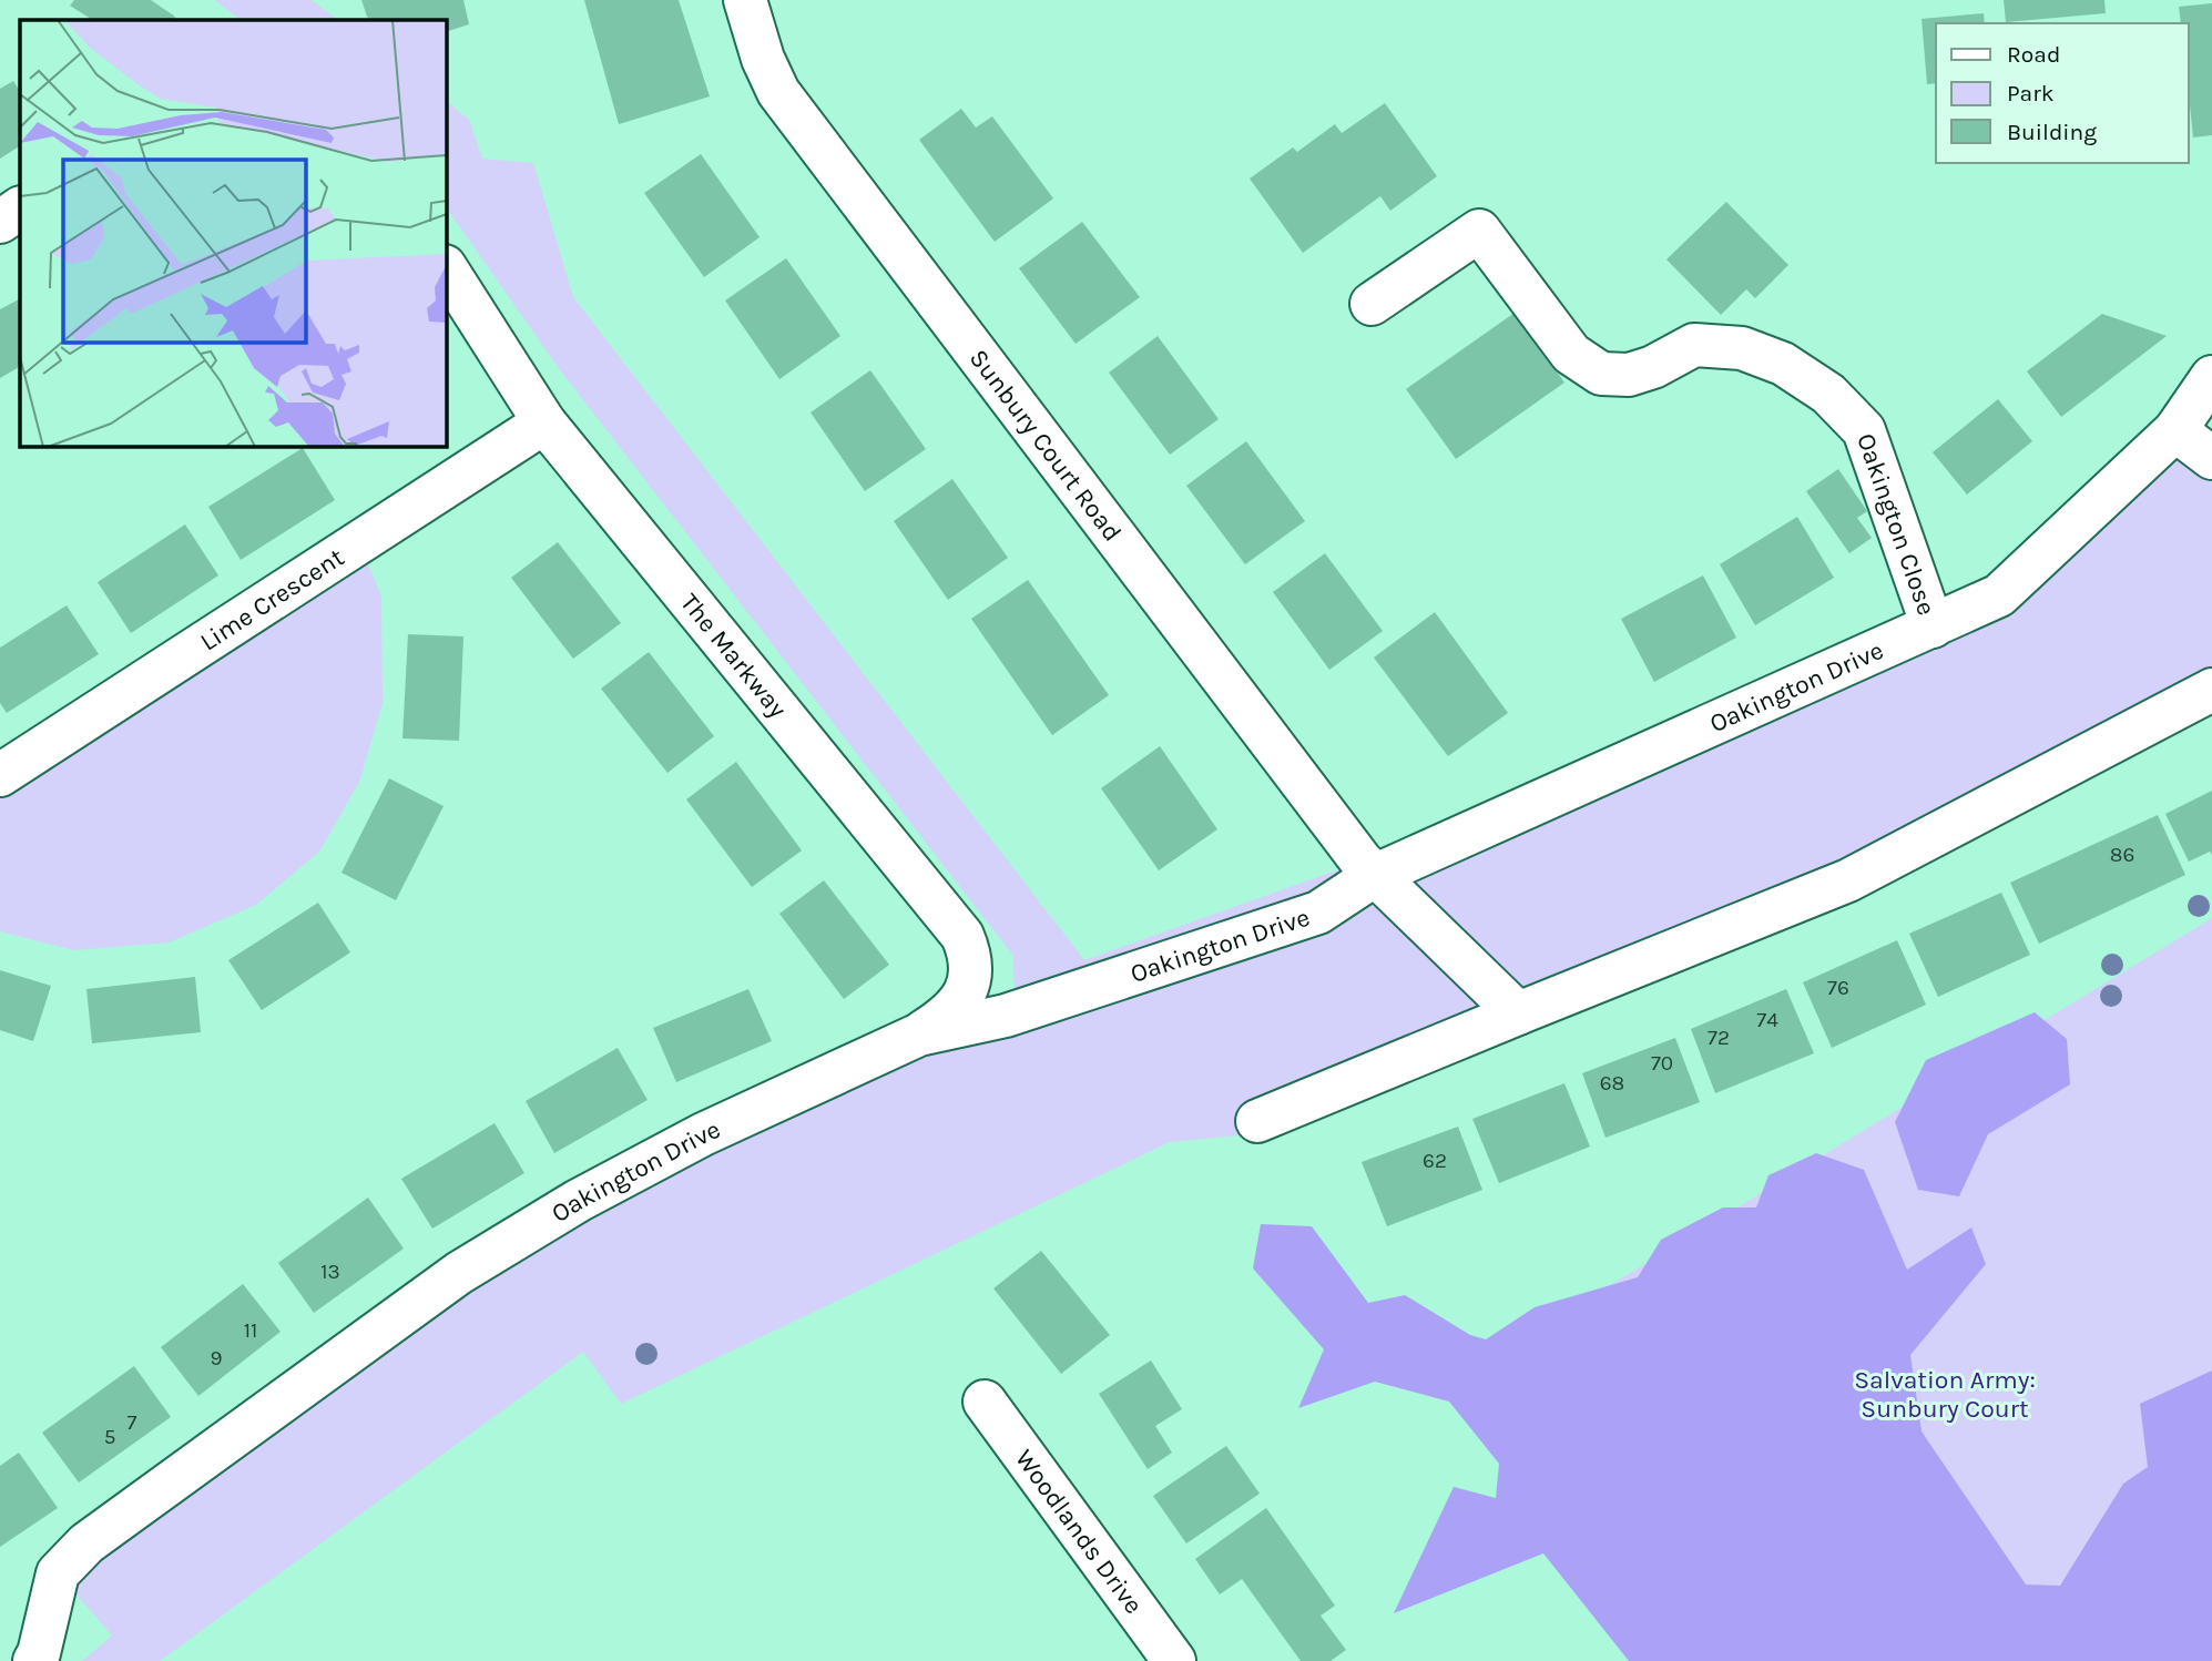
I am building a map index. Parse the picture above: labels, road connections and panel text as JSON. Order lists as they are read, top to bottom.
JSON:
{
  "streets": {
    "street": [
      "Sunbury Court Road",
      "Oakington Close",
      "Lime Crescent",
      "The Markway",
      "Oakington Drive",
      "Woodlands Drive"
    ]
  },
  "crossings": [
    ["Sunbury Court Road", "Oakington Drive"],
    ["Oakington Close", "Oakington Drive"],
    ["Lime Crescent", "The Markway"],
    ["The Markway", "Oakington Drive"]
  ],
  "parks": ["Salvation Army: Sunbury Court"],
  "house_numbers": [
    "86",
    "76",
    "74",
    "72",
    "70",
    "68",
    "62",
    "13",
    "11",
    "9",
    "7",
    "5"
  ],
  "legend": ["Road", "Park", "Building"]
}
